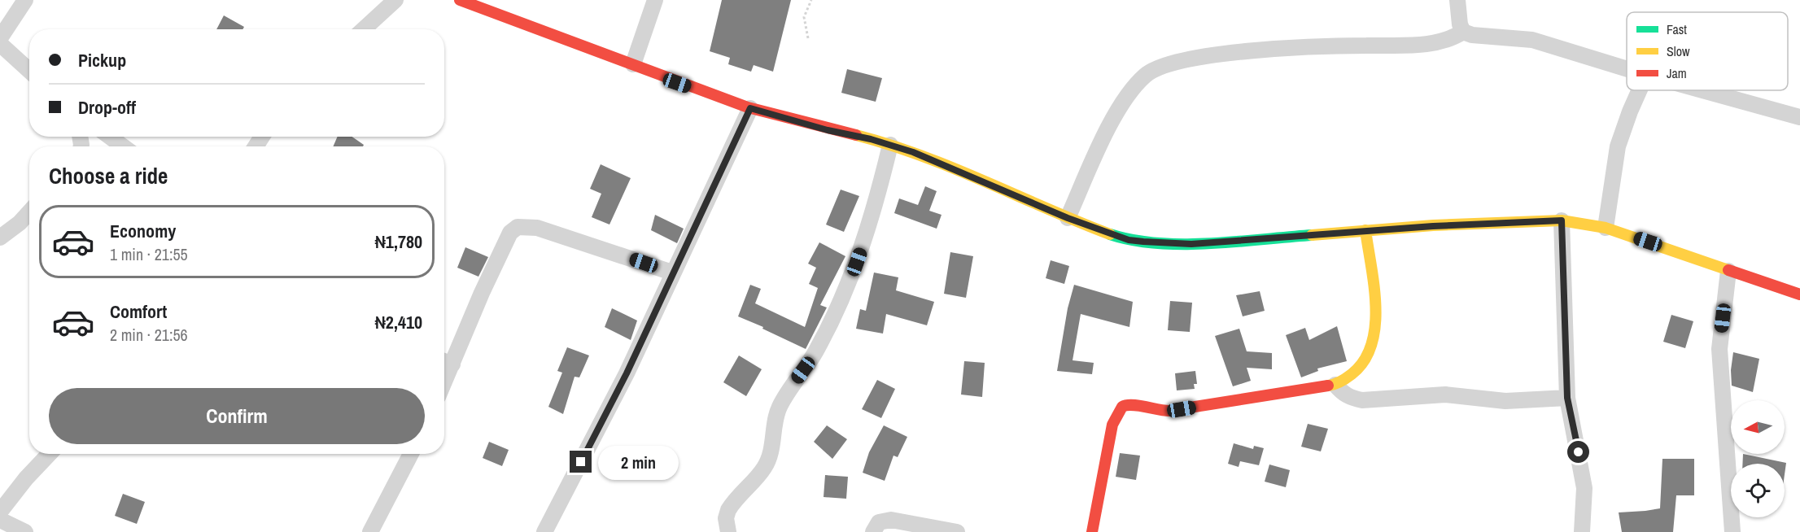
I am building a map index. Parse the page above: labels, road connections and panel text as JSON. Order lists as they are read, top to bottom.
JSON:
{
  "legend": ["Fast", "Slow", "Jam"],
  "north": "left",
  "page": {
    "banner": ["Pickup", "Drop-off"],
    "heading": "Choose a ride",
    "list": [
      {
        "name": "Economy",
        "note": "1 min · 21:55",
        "value": "₦1,780"
      },
      {
        "name": "Comfort",
        "note": "2 min · 21:56",
        "value": "₦2,410"
      }
    ],
    "buttons": "Confirm",
    "bubble": "2 min"
  }
}
